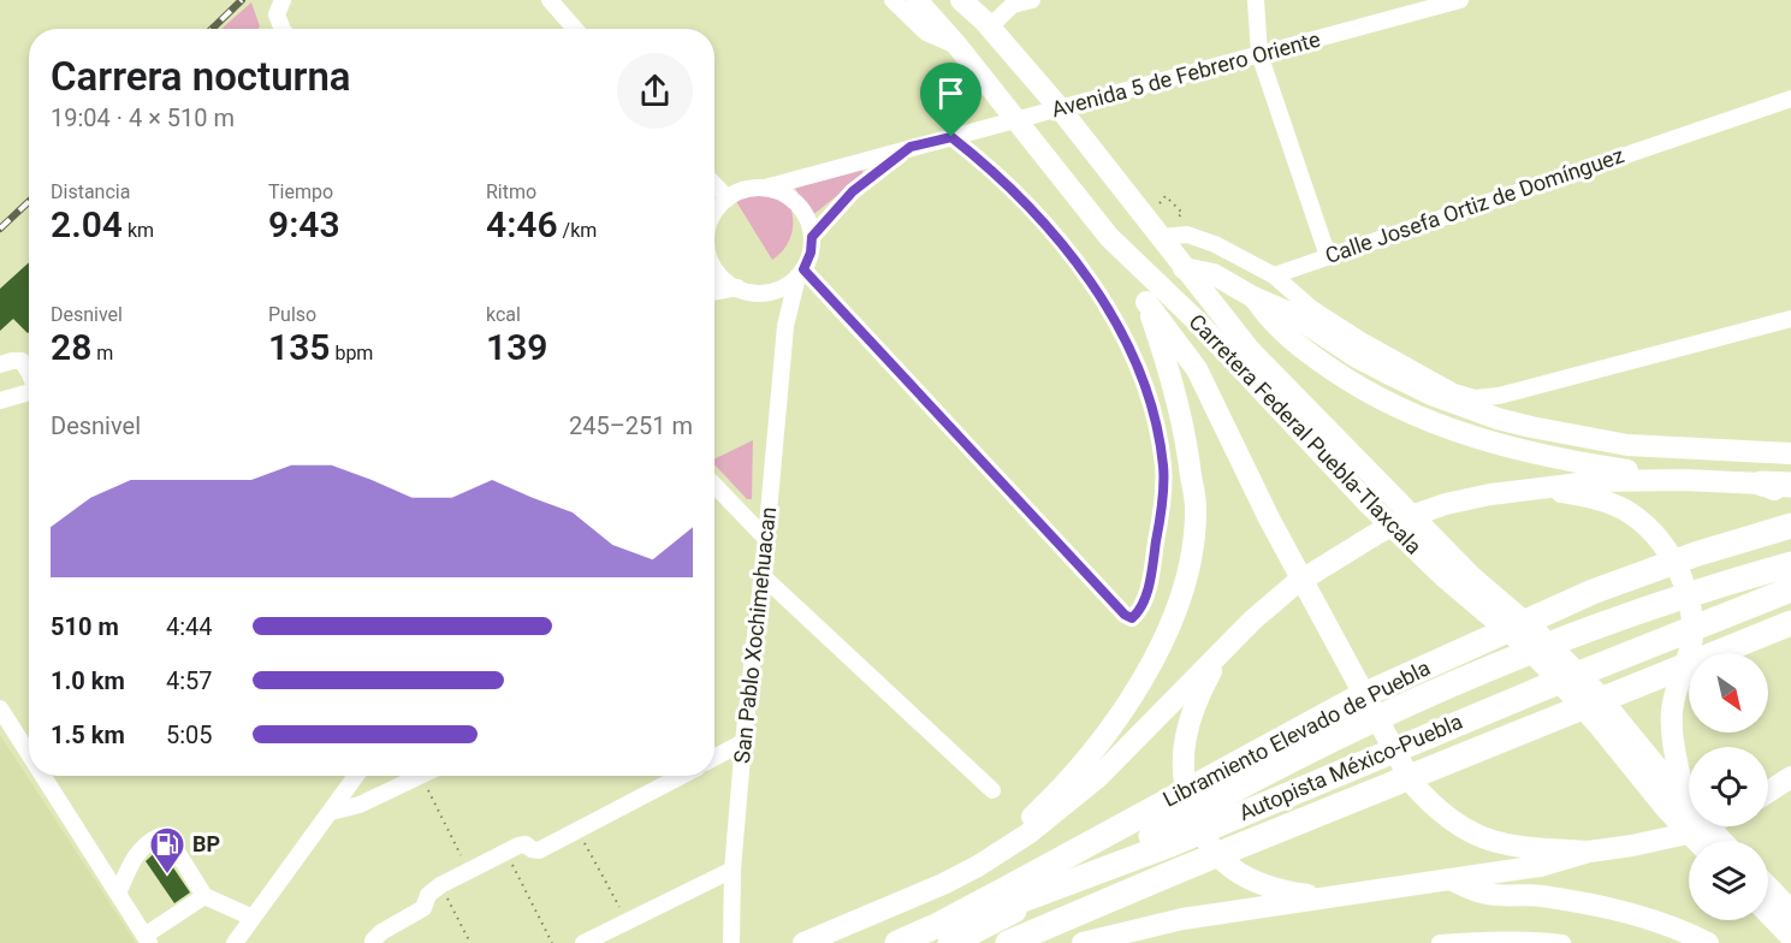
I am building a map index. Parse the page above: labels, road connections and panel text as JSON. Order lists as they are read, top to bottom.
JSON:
{
  "streets": {
    "highway": ["Libramiento Elevado de Puebla", "Autopista México-Puebla"],
    "main road": ["Carretera Federal Puebla-Tlaxcala"],
    "street": ["Avenida 5 de Febrero Oriente", "Calle Josefa Ortiz de Domínguez", "San Pablo Xochimehuacan"]
  },
  "crossings": [
    ["Avenida 5 de Febrero Oriente", "Carretera Federal Puebla-Tlaxcala"]
  ],
  "places": {
    "fuel station": ["BP"]
  },
  "north": "bottom right",
  "page": {
    "heading": ["Carrera nocturna", "19:04 · 4 × 510 m"],
    "stats": [
      ["Distancia", "2.04 km"],
      ["Tiempo", "9:43"],
      ["Ritmo", "4:46 /km"],
      ["Desnivel", "28 m"],
      ["Pulso", "135 bpm"],
      ["kcal", "139"]
    ],
    "chart": ["Desnivel", "245–251 m"],
    "list": [
      {
        "name": "510 m",
        "note": "4:44"
      },
      {
        "name": "1.0 km",
        "note": "4:57"
      },
      {
        "name": "1.5 km",
        "note": "5:05"
      }
    ]
  }
}
